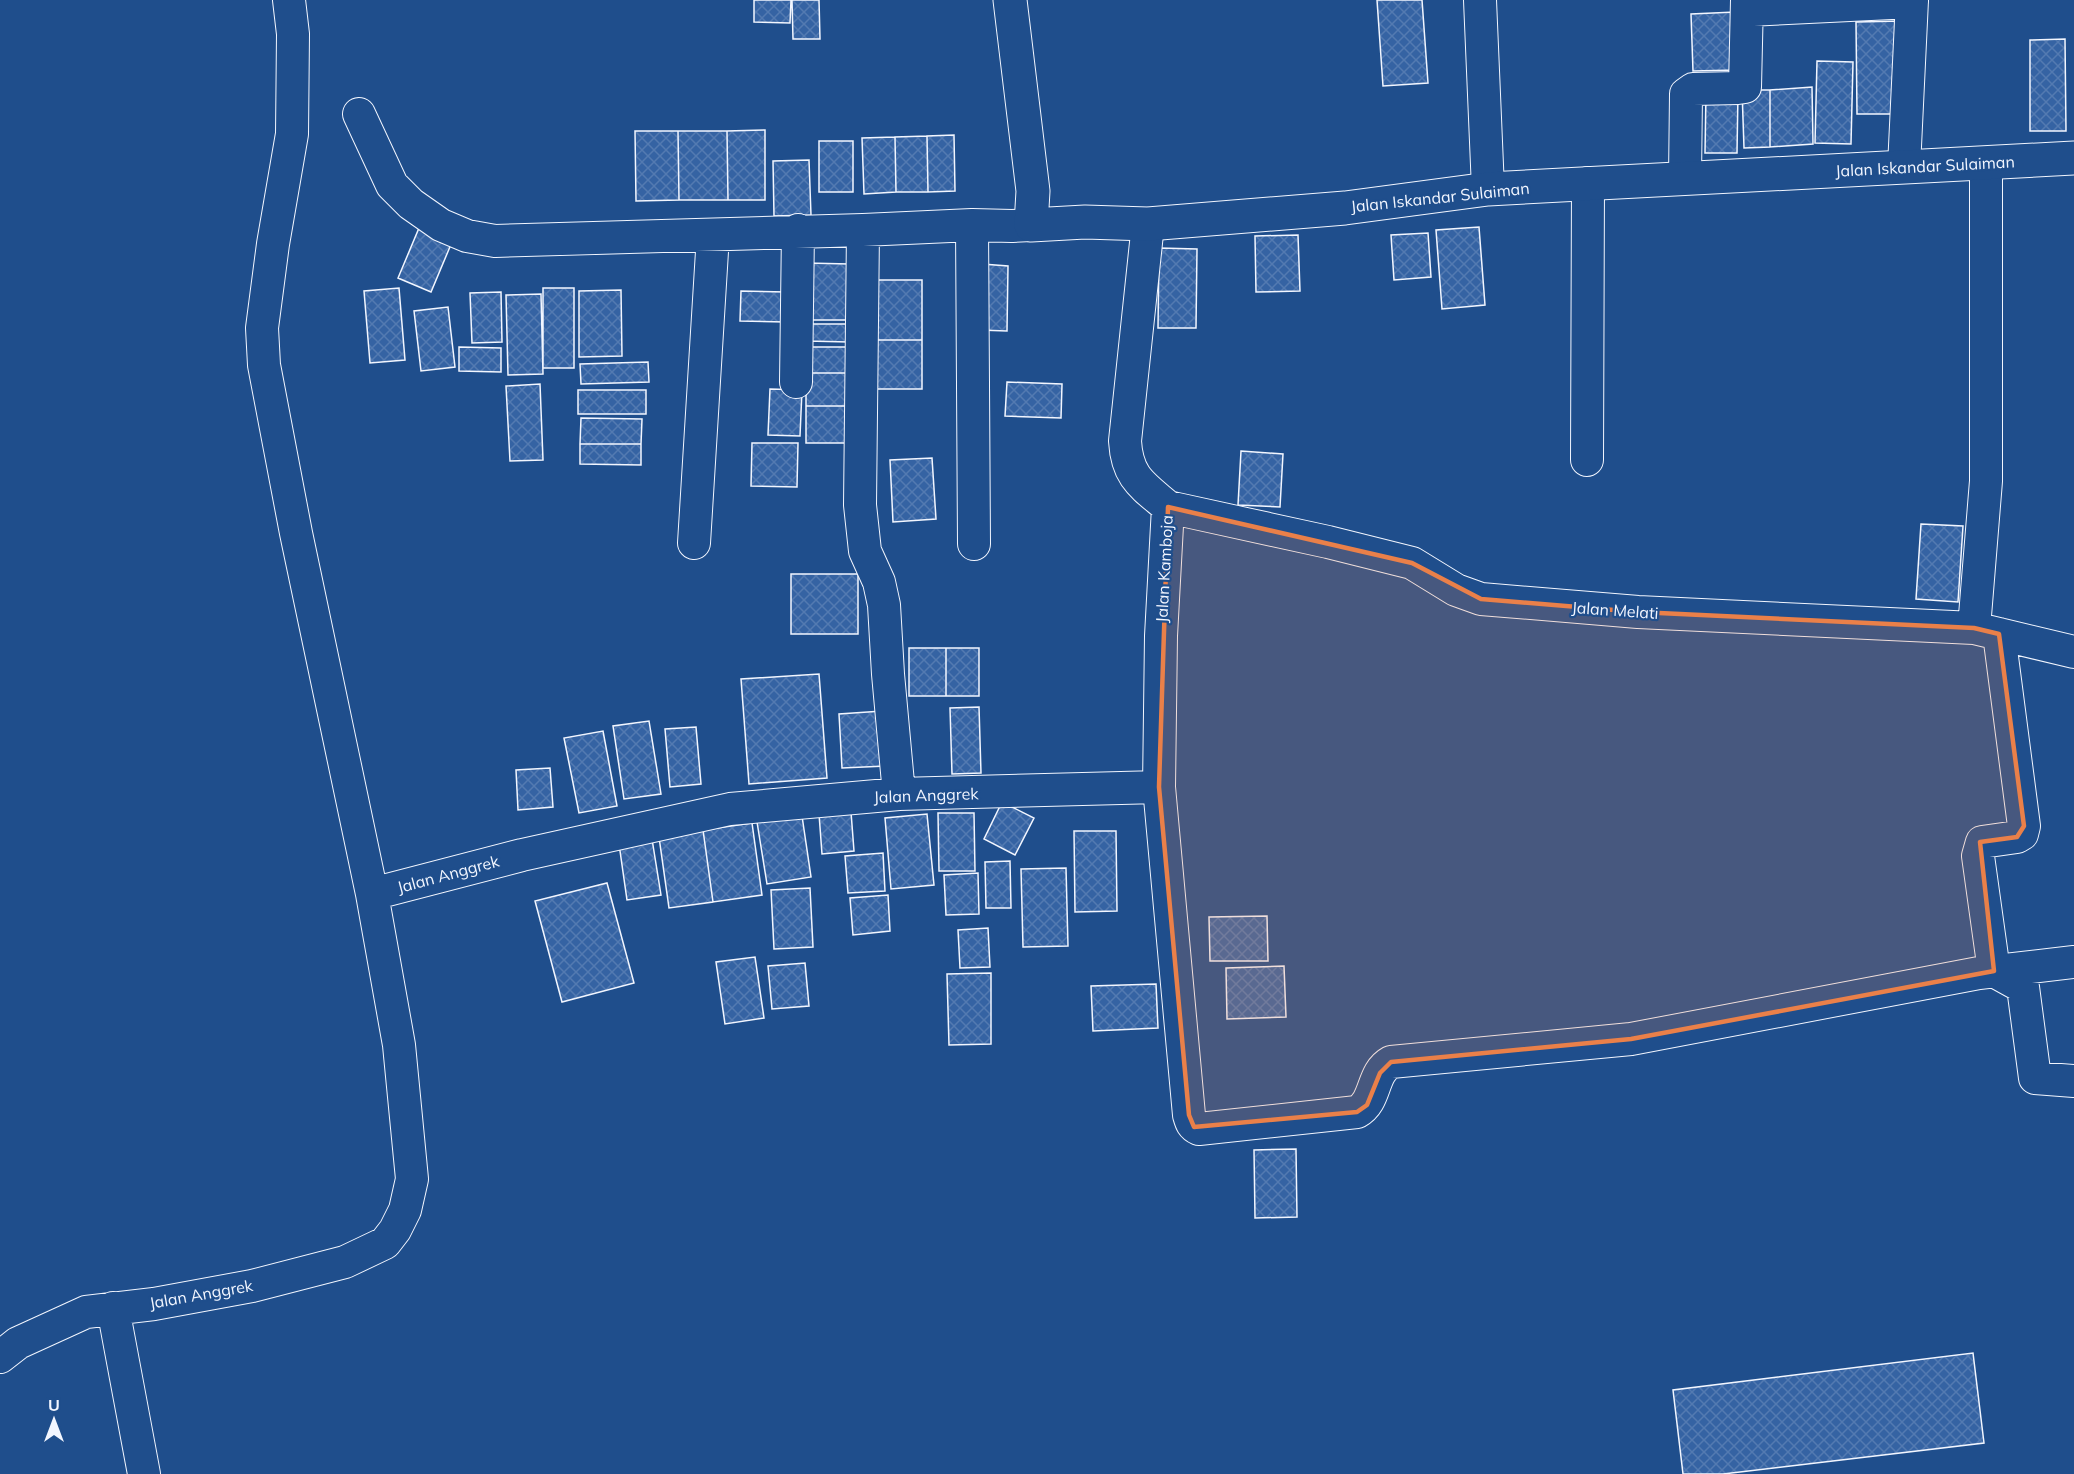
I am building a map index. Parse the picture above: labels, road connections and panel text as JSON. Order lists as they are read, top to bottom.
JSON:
{
  "streets": {
    "street": [
      "Jalan Iskandar Sulaiman",
      "Jalan Kamboja",
      "Jalan Melati",
      "Jalan Anggrek"
    ]
  },
  "crossings": [
    ["Jalan Iskandar Sulaiman", "Jalan Kamboja"],
    ["Jalan Kamboja", "Jalan Melati"],
    ["Jalan Kamboja", "Jalan Anggrek"]
  ],
  "north": "top"
}
